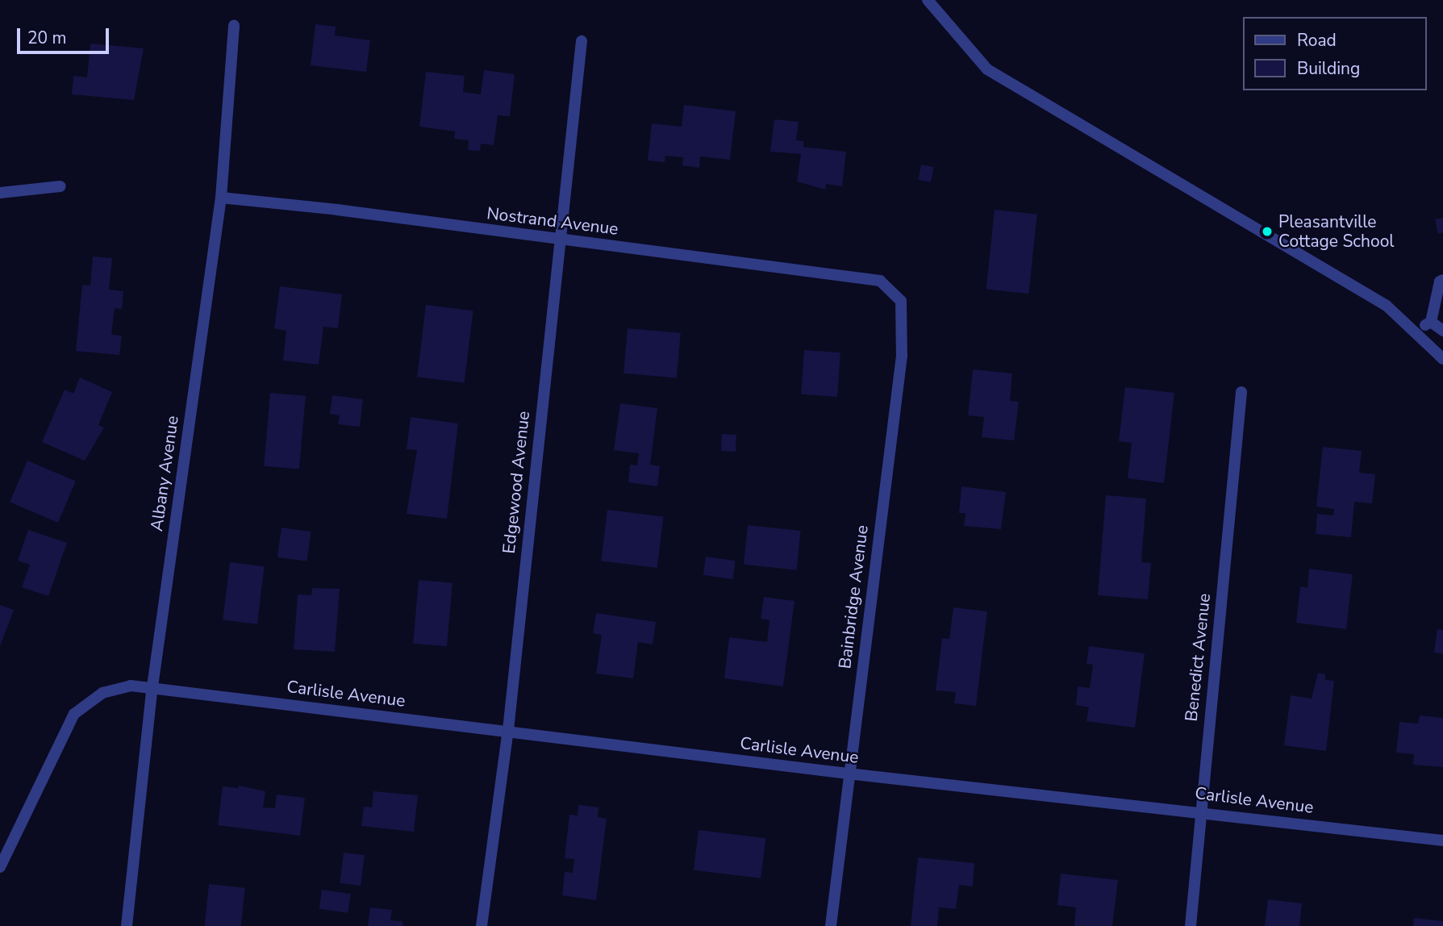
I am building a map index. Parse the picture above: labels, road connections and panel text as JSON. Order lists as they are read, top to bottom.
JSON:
{
  "streets": {
    "street": [
      "Nostrand Avenue",
      "Albany Avenue",
      "Edgewood Avenue",
      "Bainbridge Avenue",
      "Benedict Avenue",
      "Carlisle Avenue"
    ]
  },
  "crossings": [
    ["Nostrand Avenue", "Albany Avenue"],
    ["Nostrand Avenue", "Edgewood Avenue"],
    ["Nostrand Avenue", "Bainbridge Avenue"],
    ["Albany Avenue", "Carlisle Avenue"],
    ["Edgewood Avenue", "Carlisle Avenue"],
    ["Bainbridge Avenue", "Carlisle Avenue"],
    ["Benedict Avenue", "Carlisle Avenue"]
  ],
  "places": ["Pleasantville Cottage School"],
  "legend": ["Road", "Building"],
  "scale_bar": "20 m"
}
